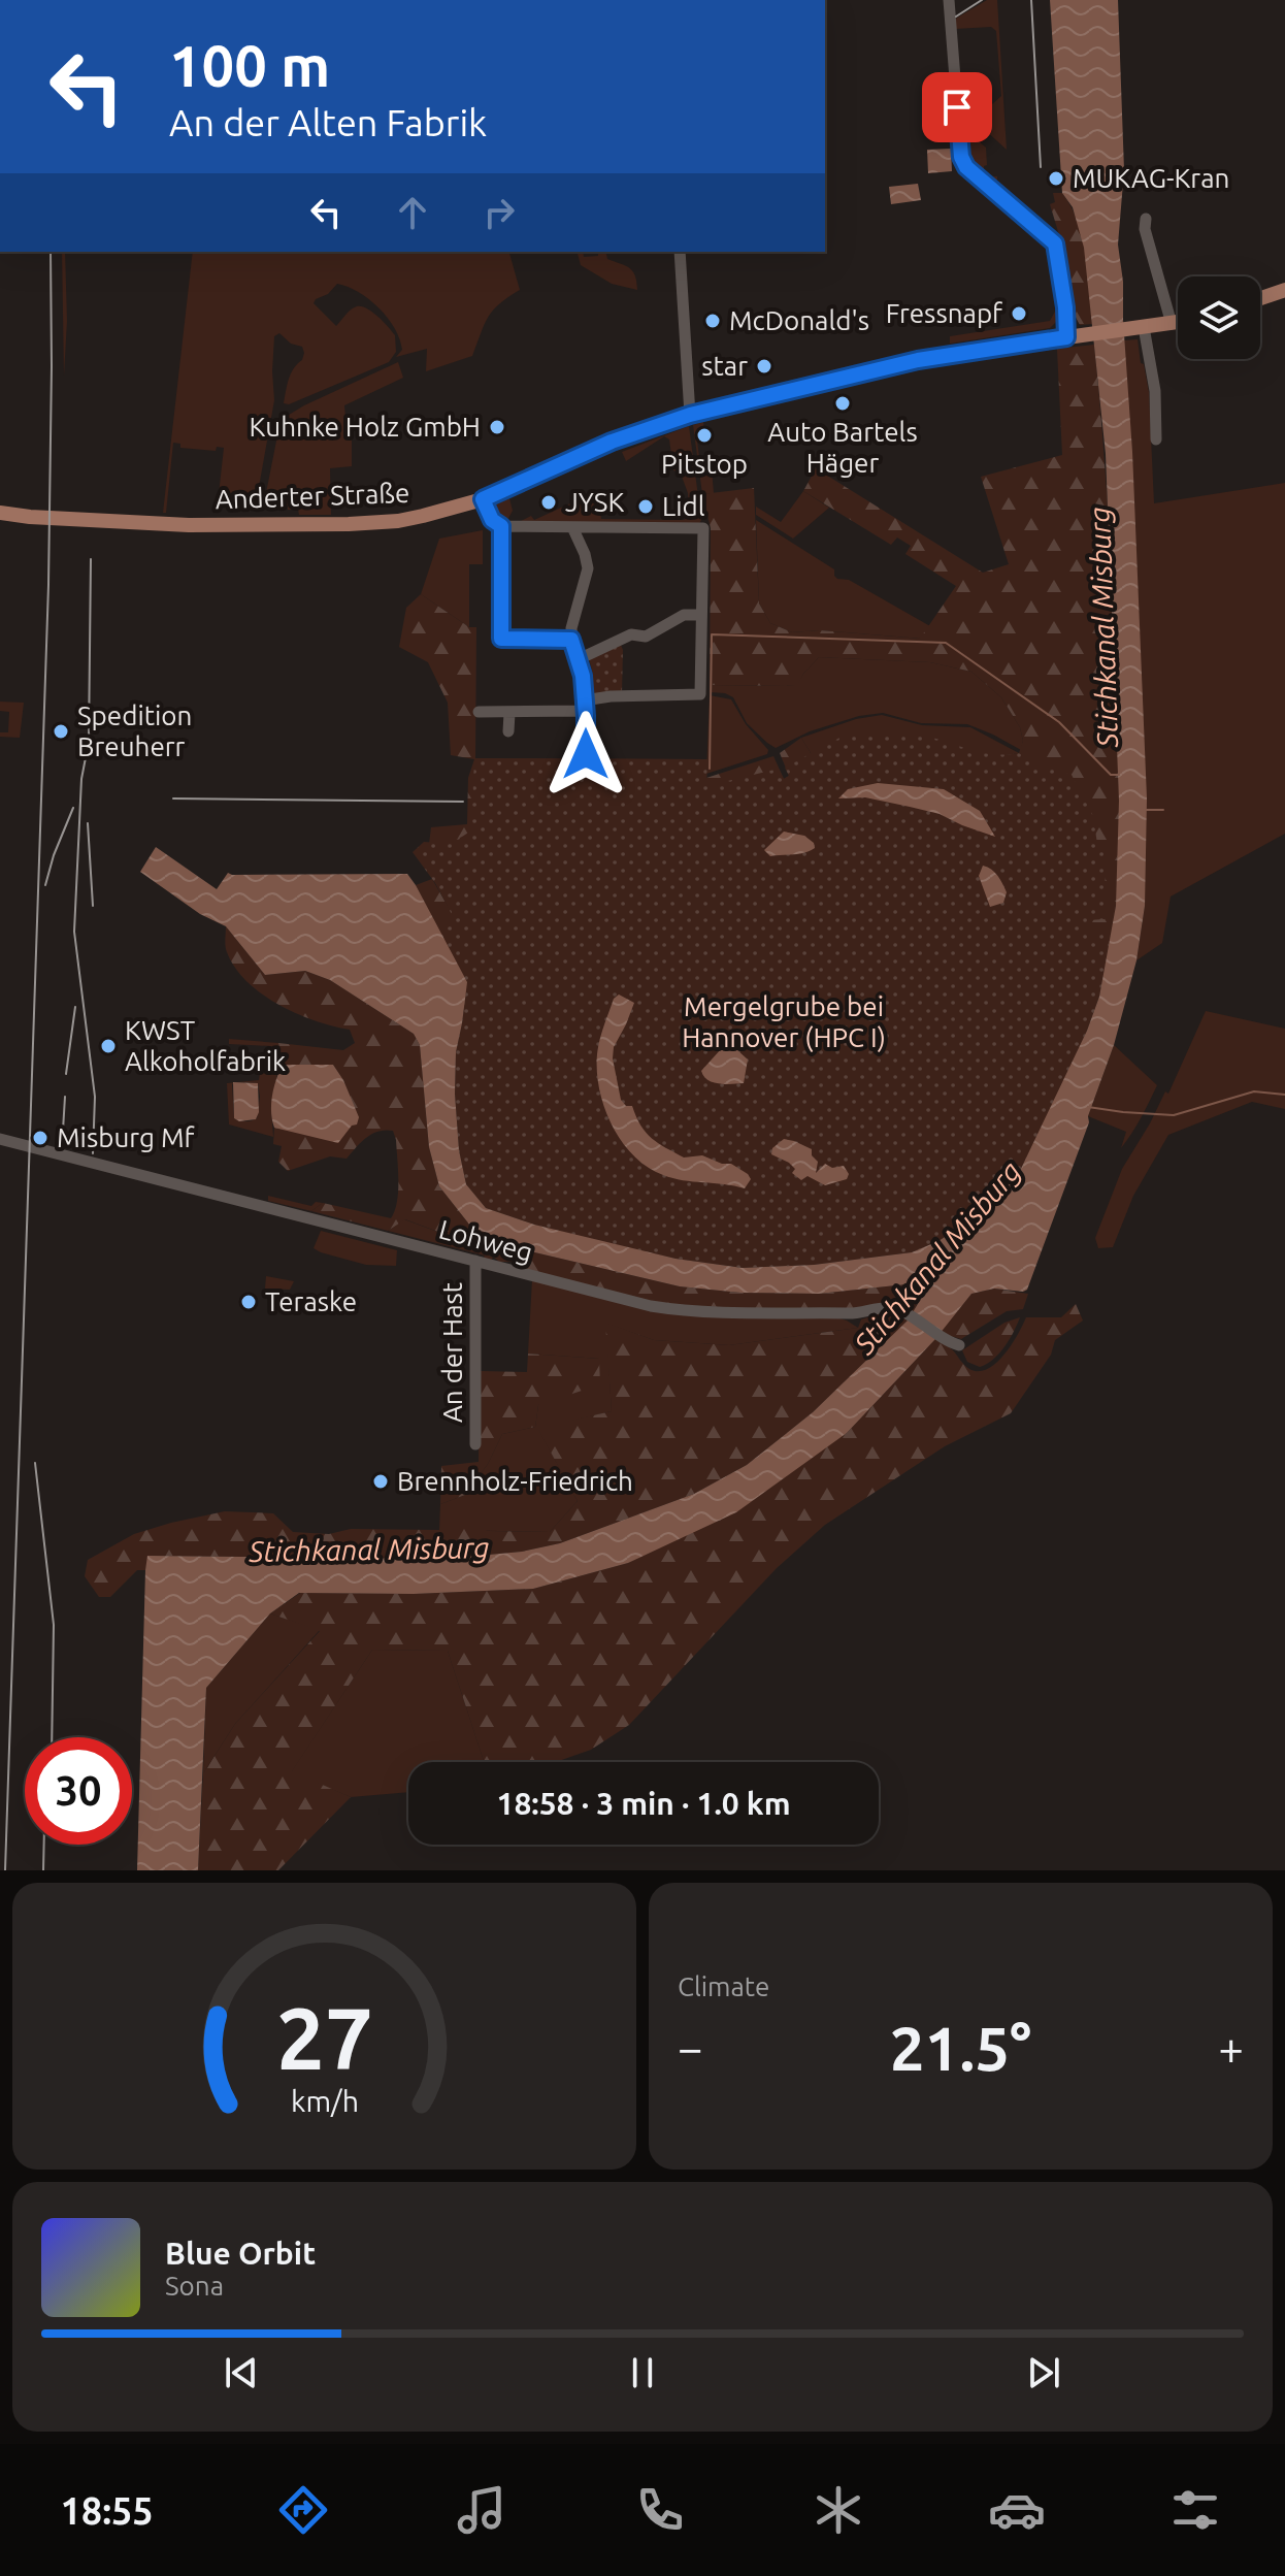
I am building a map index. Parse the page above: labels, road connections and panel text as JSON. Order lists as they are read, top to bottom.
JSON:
{
  "streets": {
    "main road": ["Anderter Straße"],
    "street": ["Lohweg", "An der Hast"]
  },
  "crossings": [
    ["Lohweg", "An der Hast"]
  ],
  "water": ["Stichkanal Misburg"],
  "parks": ["Mergelgrube bei Hannover (HPC I)"],
  "places": [
    "MUKAG-Kran",
    "Fressnapf",
    "McDonald's",
    "star",
    "Auto Bartels Häger",
    "Kuhnke Holz GmbH",
    "Pitstop",
    "JYSK",
    "Lidl",
    "Spedition Breuherr",
    "KWST Alkoholfabrik",
    "Misburg Mf",
    "Teraske",
    "Brennholz-Friedrich"
  ],
  "page": {
    "turn": ["100 m", "An der Alten Fabrik"],
    "limit": "30",
    "trip": "18:58 · 3 min · 1.0 km",
    "tile": "Climate",
    "heat": ["−", "21.5°", "+"],
    "song": ["Blue Orbit", "Sona"],
    "tabs": "18:55",
    "gauge": ["27", "km/h"]
  }
}
